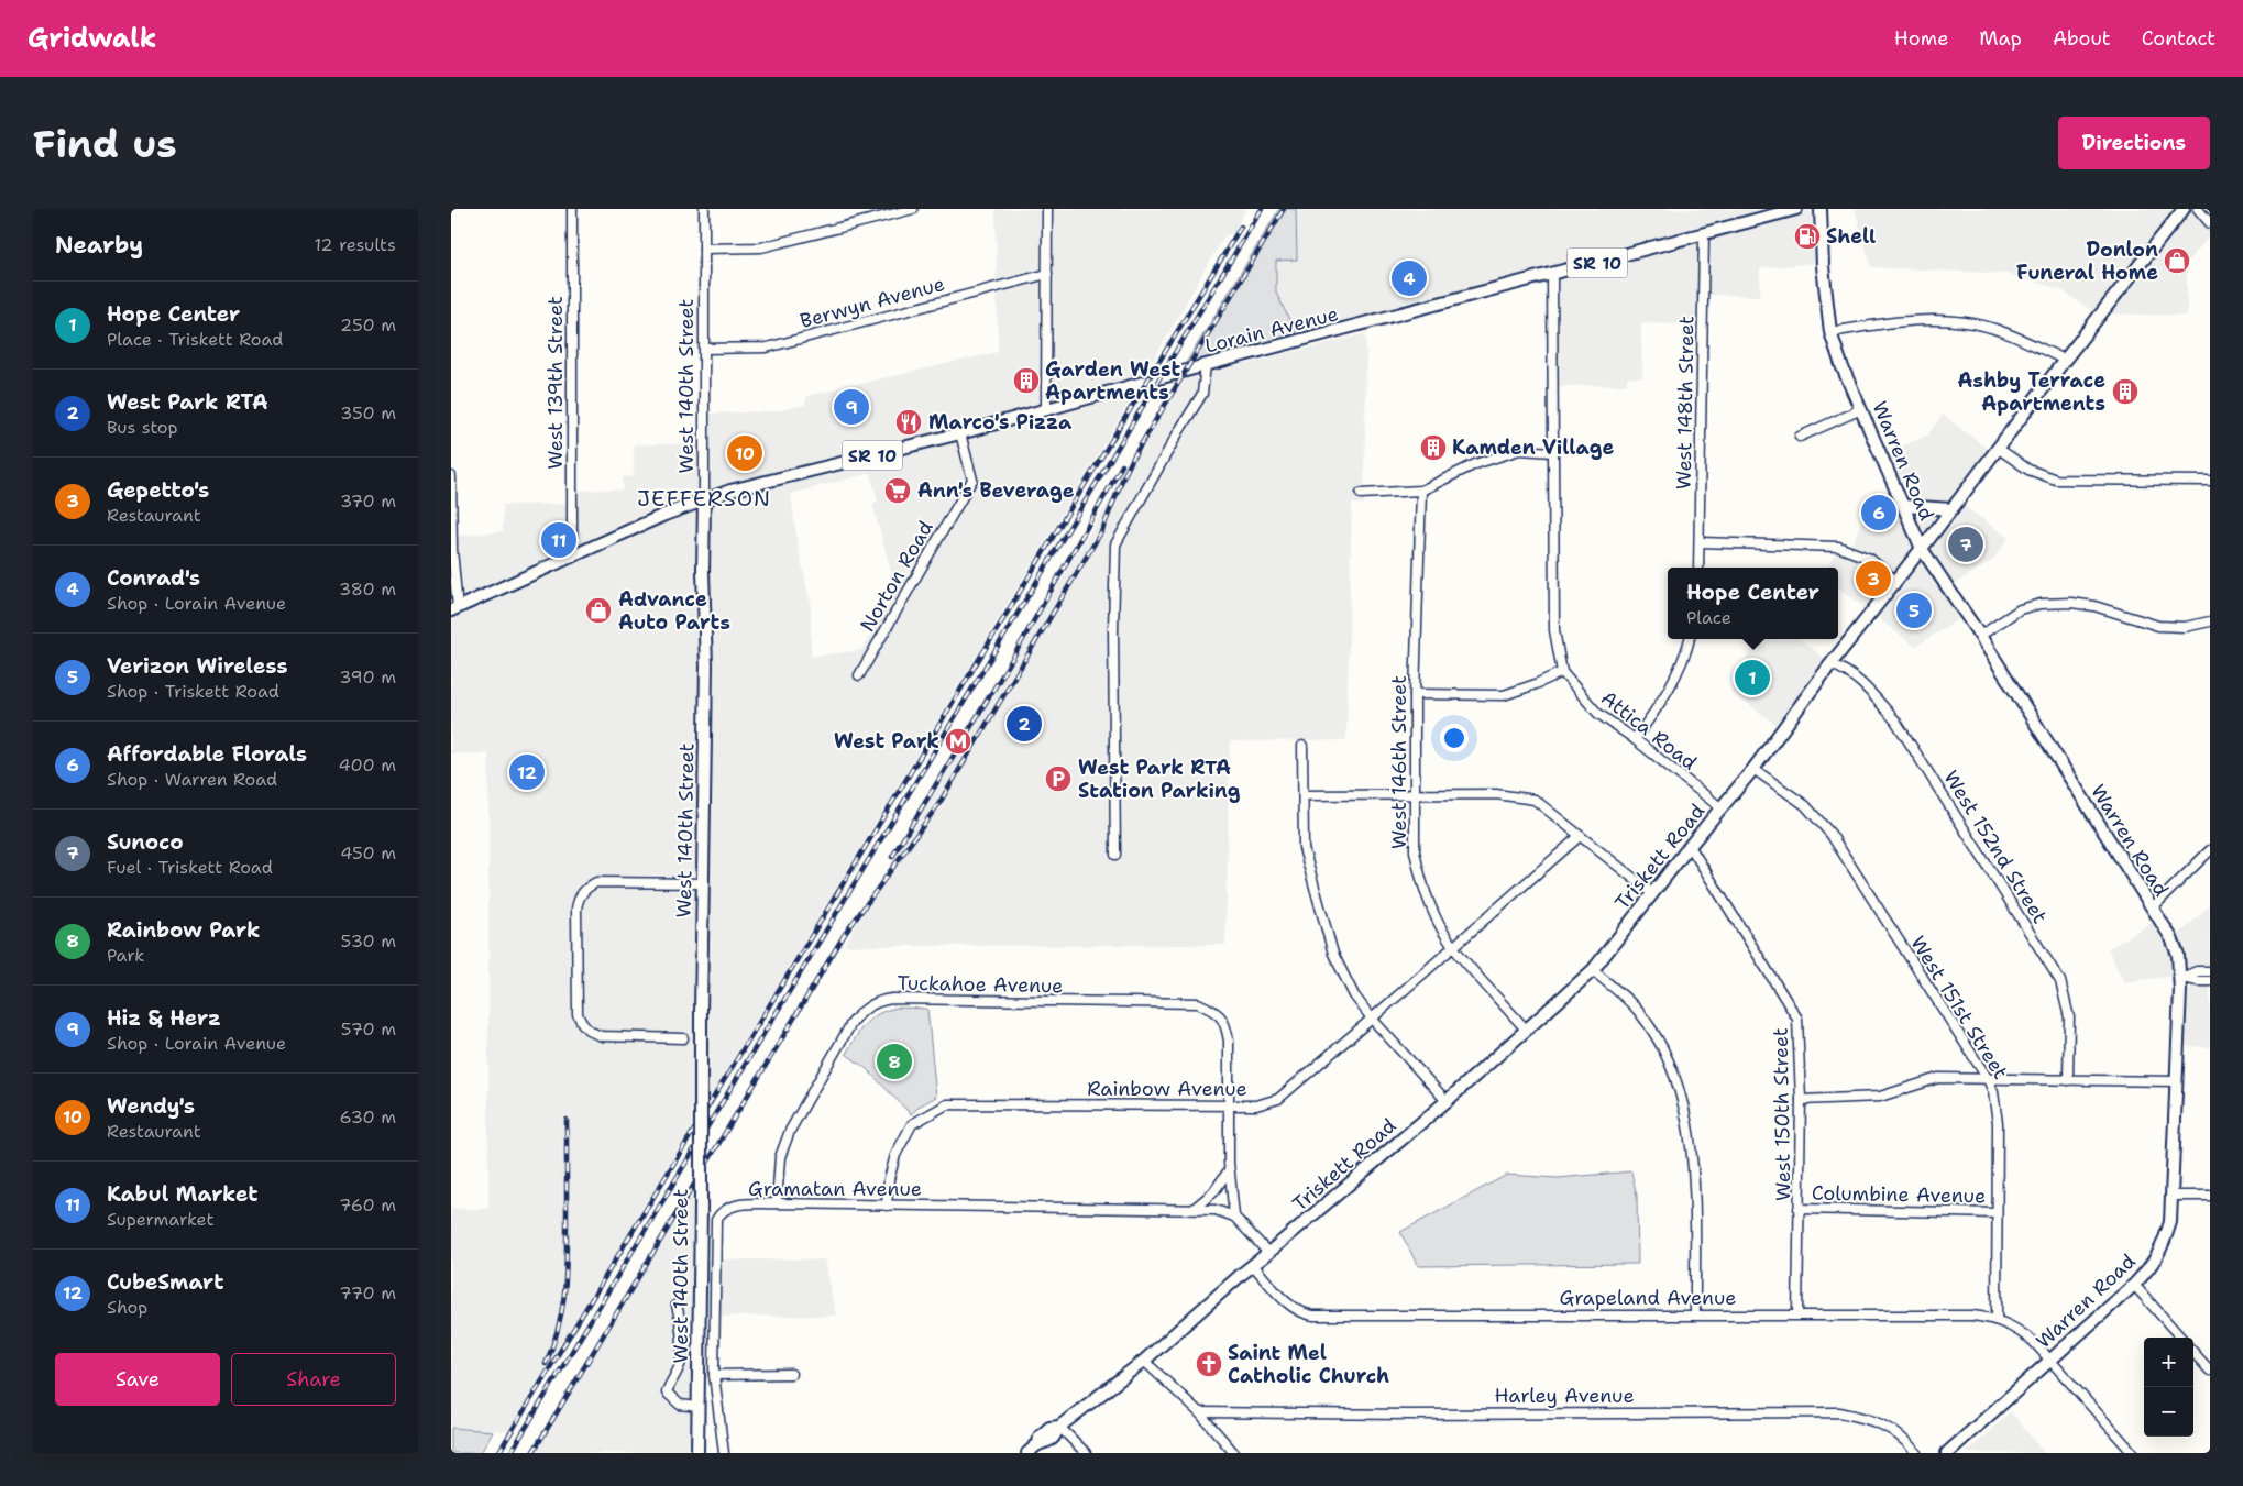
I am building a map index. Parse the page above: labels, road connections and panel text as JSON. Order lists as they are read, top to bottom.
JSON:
{
  "streets": {
    "main road": [
      "SR 10",
      "Lorain Avenue",
      "West 140th Street",
      "Warren Road",
      "Triskett Road"
    ],
    "street": [
      "Berwyn Avenue",
      "West 139th Street",
      "West 148th Street",
      "Norton Road",
      "Attica Road",
      "West 146th Street",
      "West 152nd Street",
      "Tuckahoe Avenue",
      "West 151st Street",
      "Rainbow Avenue",
      "West 150th Street",
      "Gramatan Avenue",
      "Columbine Avenue",
      "Grapeland Avenue",
      "Harley Avenue"
    ]
  },
  "crossings": [
    ["Berwyn Avenue", "West 140th Street"],
    ["Lorain Avenue", "West 139th Street"],
    ["Lorain Avenue", "West 140th Street"],
    ["Lorain Avenue", "West 148th Street"],
    ["Lorain Avenue", "Norton Road"],
    ["Warren Road", "Triskett Road"],
    ["Warren Road", "Grapeland Avenue"],
    ["Attica Road", "Triskett Road"],
    ["West 146th Street", "Triskett Road"],
    ["West 146th Street", "Rainbow Avenue"],
    ["West 152nd Street", "Triskett Road"],
    ["Triskett Road", "West 151st Street"],
    ["Triskett Road", "West 150th Street"],
    ["Triskett Road", "Grapeland Avenue"],
    ["Tuckahoe Avenue", "Rainbow Avenue"],
    ["Tuckahoe Avenue", "Gramatan Avenue"],
    ["West 151st Street", "Columbine Avenue"],
    ["West 151st Street", "Grapeland Avenue"],
    ["Rainbow Avenue", "Gramatan Avenue"],
    ["West 150th Street", "Columbine Avenue"],
    ["West 150th Street", "Grapeland Avenue"]
  ],
  "districts": ["JEFFERSON"],
  "places": {
    "fuel station": ["Shell"],
    "shop": ["Donlon Funeral Home", "Advance Auto Parts"],
    "building": ["Garden West Apartments", "Ashby Terrace Apartments", "Kamden Village"],
    "restaurant": ["Marco's Pizza"],
    "supermarket": ["Ann's Beverage"],
    "metro station": ["West Park"],
    "parking": ["West Park RTA Station Parking"],
    "church": ["Saint Mel Catholic Church"]
  },
  "page": {
    "header": "Gridwalk",
    "nav": [
      "Home",
      "Map",
      "About",
      "Contact"
    ],
    "buttons": [
      "Directions",
      ["Save", "Share"]
    ],
    "title": "Find us",
    "heading": ["Nearby", "12 results"],
    "pins": [
      "4",
      "9",
      "10",
      "6",
      "11",
      "7",
      "3",
      "5",
      "1",
      "2",
      "12",
      "8"
    ],
    "list": [
      {
        "mark": "1",
        "name": "Hope Center",
        "note": "Place · Triskett Road",
        "value": "250 m"
      },
      {
        "mark": "2",
        "name": "West Park RTA",
        "note": "Bus stop",
        "value": "350 m"
      },
      {
        "mark": "3",
        "name": "Gepetto's",
        "note": "Restaurant",
        "value": "370 m"
      },
      {
        "mark": "4",
        "name": "Conrad's",
        "note": "Shop · Lorain Avenue",
        "value": "380 m"
      },
      {
        "mark": "5",
        "name": "Verizon Wireless",
        "note": "Shop · Triskett Road",
        "value": "390 m"
      },
      {
        "mark": "6",
        "name": "Affordable Florals",
        "note": "Shop · Warren Road",
        "value": "400 m"
      },
      {
        "mark": "7",
        "name": "Sunoco",
        "note": "Fuel · Triskett Road",
        "value": "450 m"
      },
      {
        "mark": "8",
        "name": "Rainbow Park",
        "note": "Park",
        "value": "530 m"
      },
      {
        "mark": "9",
        "name": "Hiz & Herz",
        "note": "Shop · Lorain Avenue",
        "value": "570 m"
      },
      {
        "mark": "10",
        "name": "Wendy's",
        "note": "Restaurant",
        "value": "630 m"
      },
      {
        "mark": "11",
        "name": "Kabul Market",
        "note": "Supermarket",
        "value": "760 m"
      },
      {
        "mark": "12",
        "name": "CubeSmart",
        "note": "Shop",
        "value": "770 m"
      }
    ],
    "popup": ["Hope Center", "Place"],
    "map_buttons": ["+", "−"]
  }
}
